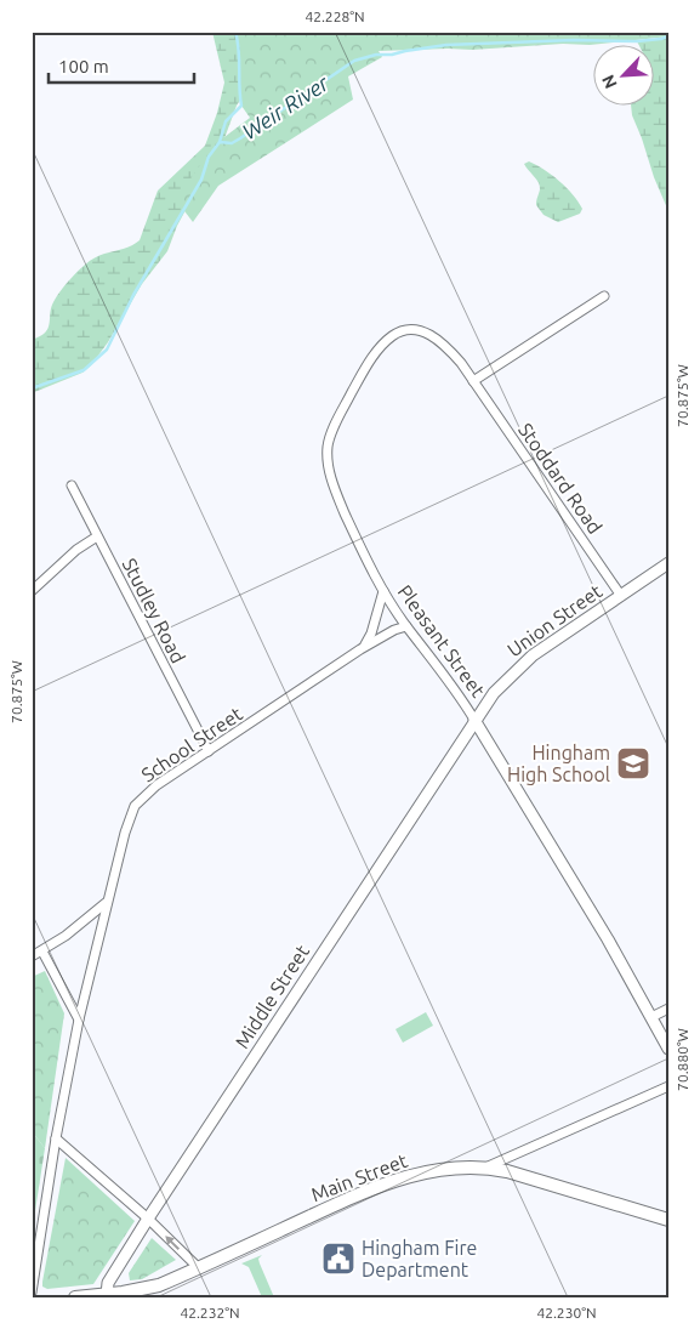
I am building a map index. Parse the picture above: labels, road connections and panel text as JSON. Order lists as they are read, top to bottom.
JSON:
{
  "streets": {
    "main road": ["Main Street"],
    "street": [
      "Stoddard Road",
      "Studley Road",
      "Union Street",
      "Pleasant Street",
      "School Street",
      "Middle Street"
    ]
  },
  "crossings": [
    ["Stoddard Road", "Union Street"],
    ["Stoddard Road", "Pleasant Street"],
    ["Studley Road", "School Street"],
    ["Union Street", "Pleasant Street"],
    ["Union Street", "Middle Street"],
    ["Pleasant Street", "School Street"],
    ["Pleasant Street", "Middle Street"],
    ["Middle Street", "Main Street"]
  ],
  "water": ["Weir River"],
  "places": {
    "school or university": ["Hingham High School"],
    "public building": ["Hingham Fire Department"]
  },
  "scale_bar": "100 m",
  "north": "bottom left",
  "coordinates": [
    "42.228°N",
    "70.875°W",
    "70.880°W",
    "42.232°N",
    "42.230°N"
  ]
}
